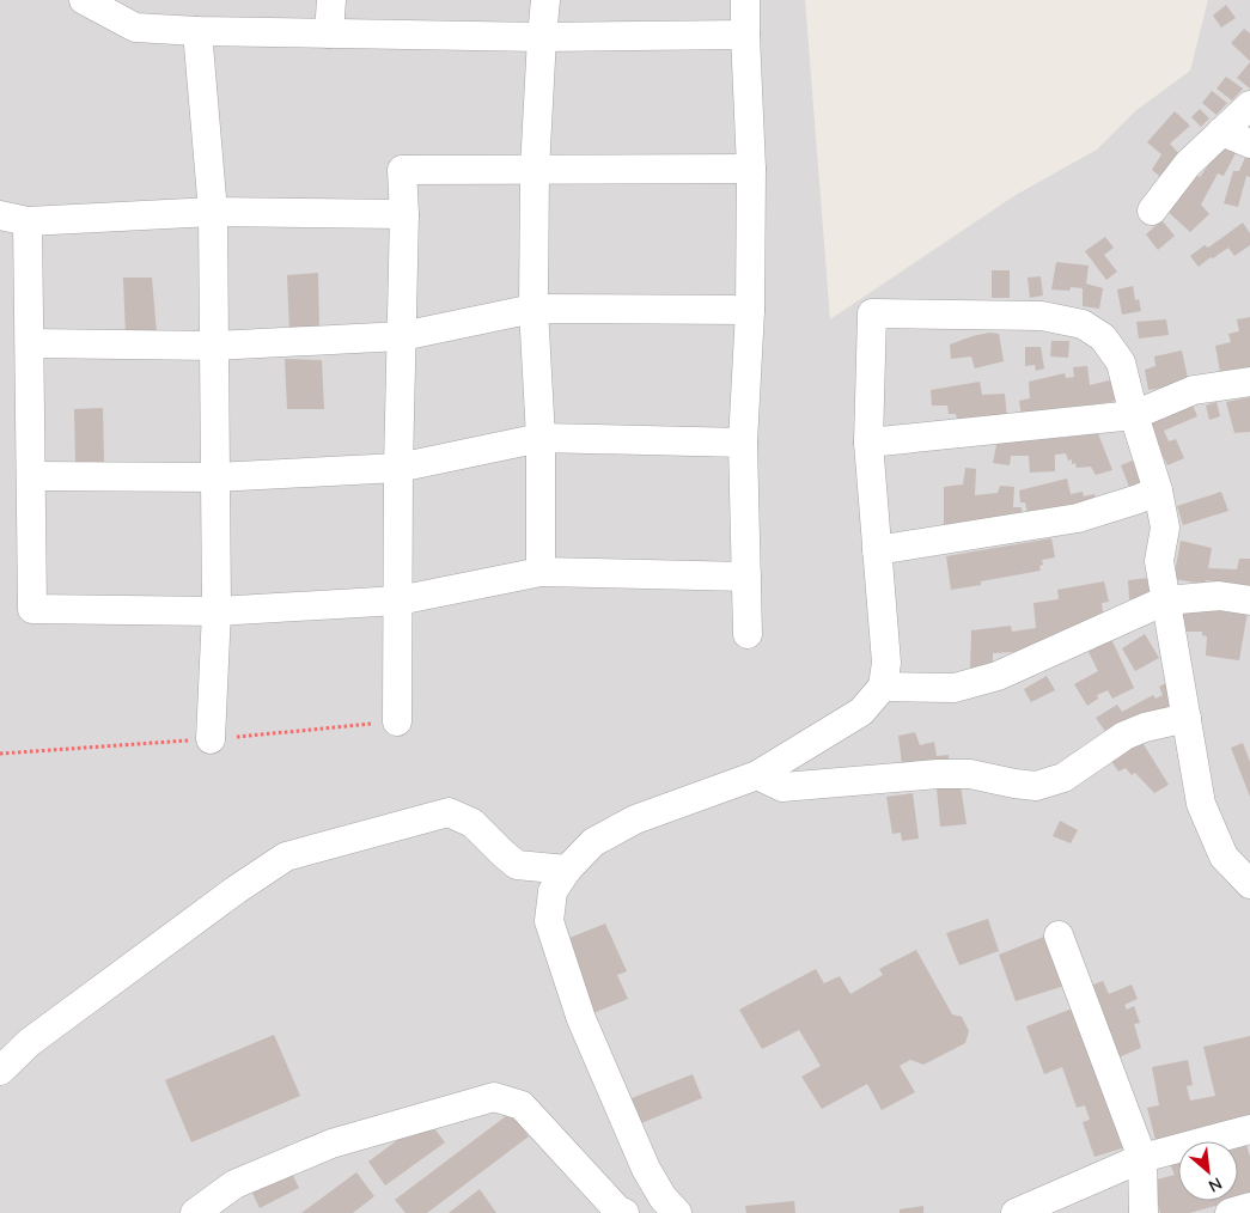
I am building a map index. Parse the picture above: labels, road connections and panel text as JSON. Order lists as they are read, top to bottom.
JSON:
{
  "north": "bottom right"
}
